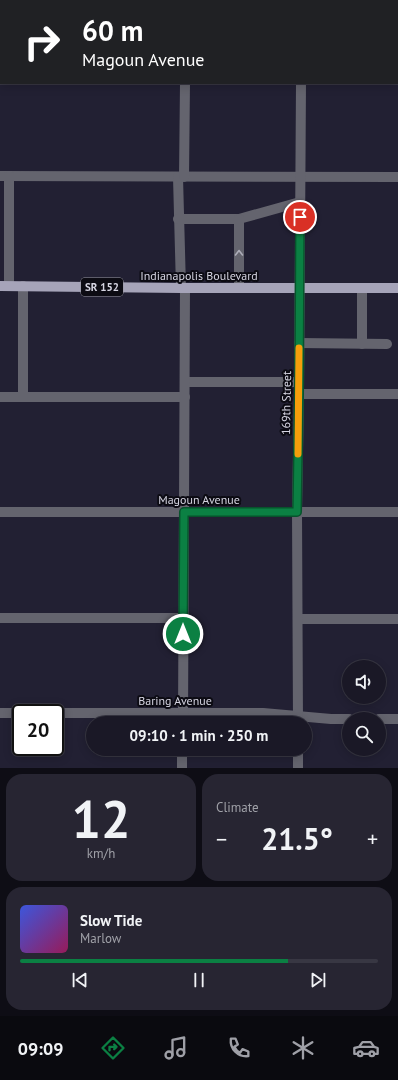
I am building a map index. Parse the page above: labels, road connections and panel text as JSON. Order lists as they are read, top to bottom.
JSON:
{
  "streets": {
    "main road": ["Indianapolis Boulevard", "SR 152"],
    "street": ["169th Street", "Magoun Avenue", "Baring Avenue"]
  },
  "crossings": [
    ["Indianapolis Boulevard", "169th Street"],
    ["169th Street", "Magoun Avenue"]
  ],
  "page": {
    "turn": ["60 m", "Magoun Avenue"],
    "limit": "20",
    "trip": "09:10 · 1 min · 250 m",
    "tile": [
      ["12", "km/h"],
      "Climate"
    ],
    "heat": ["−", "21.5°", "+"],
    "song": ["Slow Tide", "Marlow"],
    "tabs": "09:09"
  }
}
